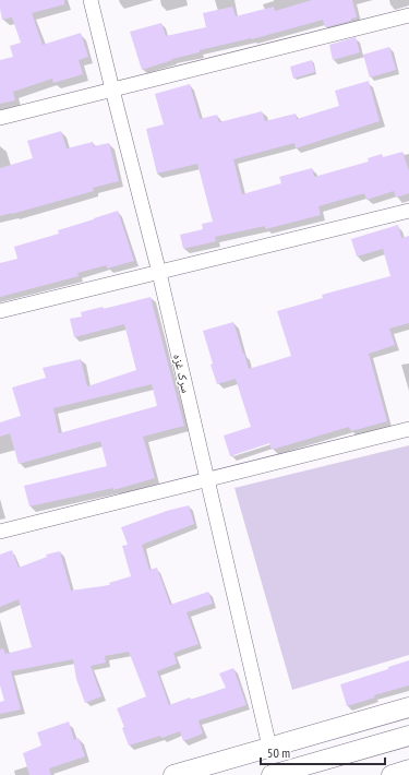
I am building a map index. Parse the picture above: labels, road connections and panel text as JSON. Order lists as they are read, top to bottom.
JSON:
{
  "streets": {
    "street": ["سرک غزه"]
  },
  "scale_bar": "50 m"
}
